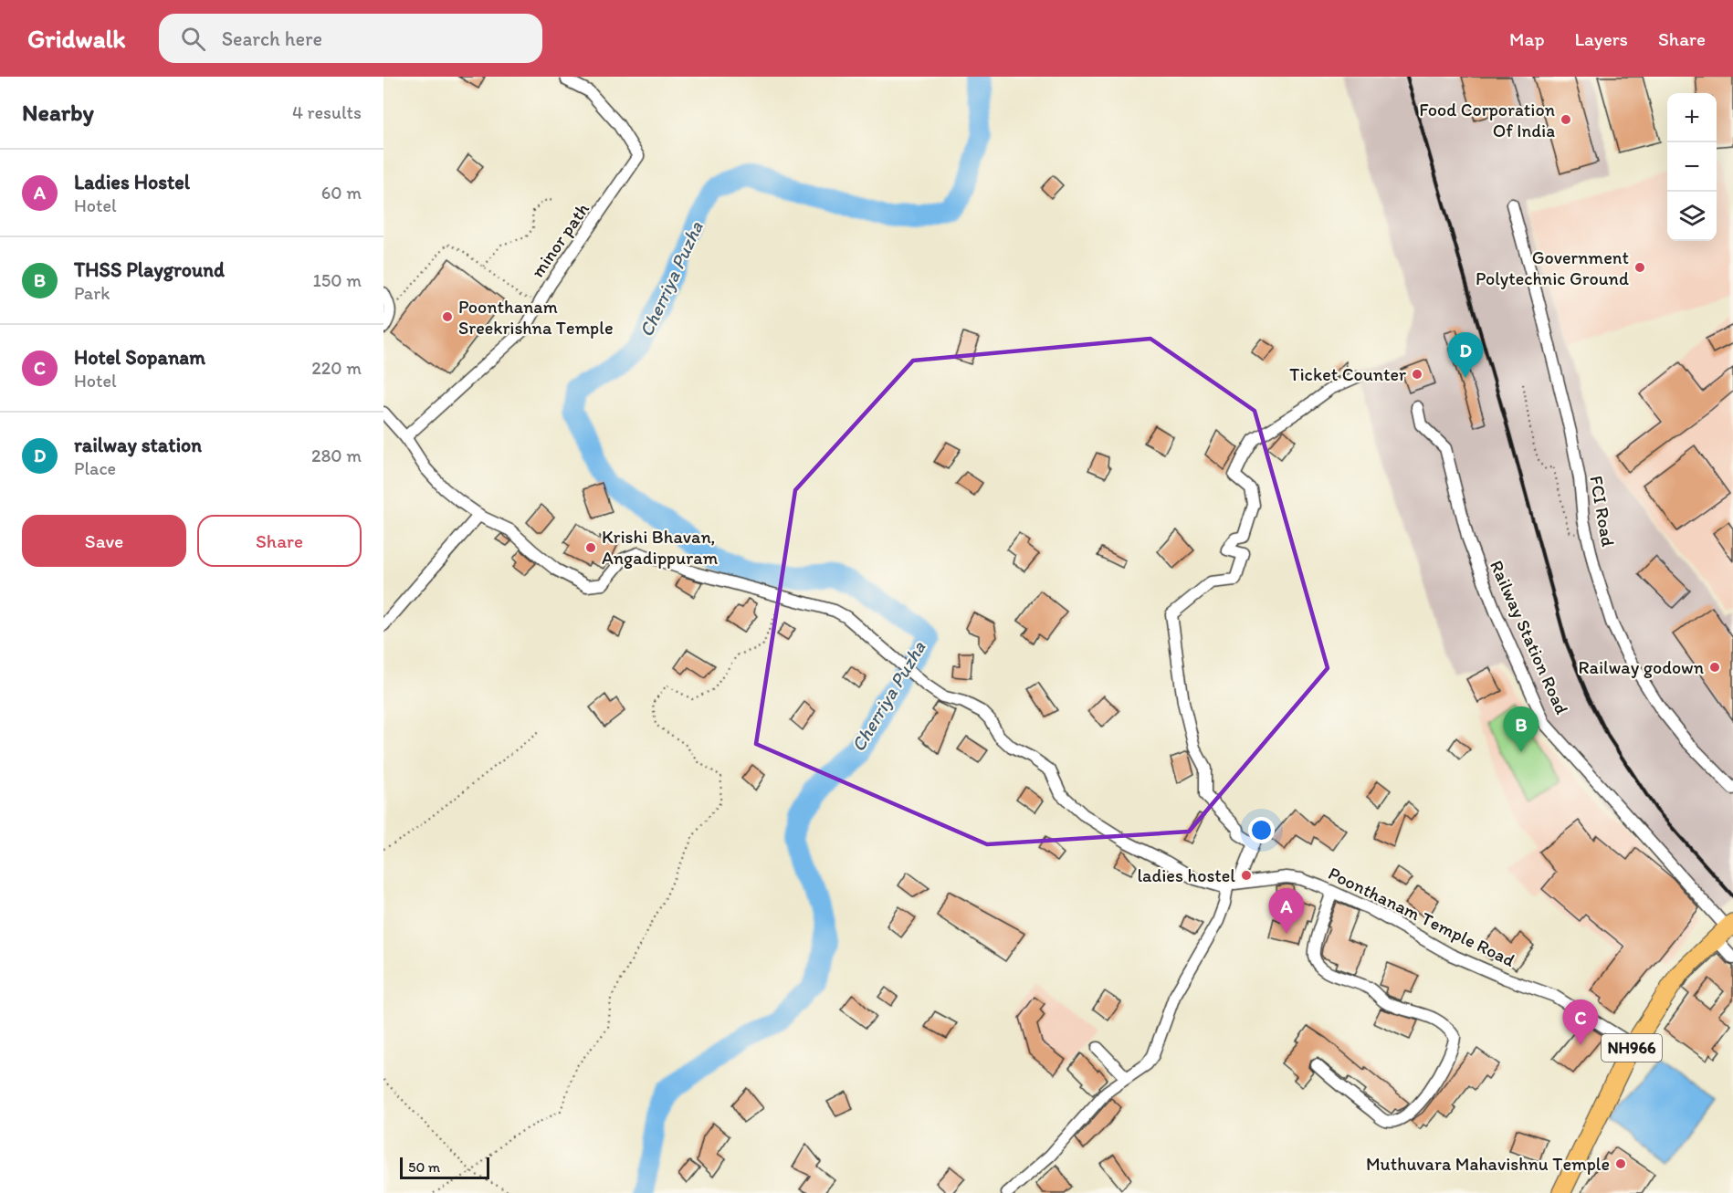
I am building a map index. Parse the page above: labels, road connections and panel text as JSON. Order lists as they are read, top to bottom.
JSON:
{
  "streets": {
    "highway": ["NH966"],
    "street": ["FCI Road", "Railway Station Road", "Poonthanam Temple Road"],
    "path": ["minor path"]
  },
  "crossings": [
    ["Railway Station Road", "NH966"],
    ["Poonthanam Temple Road", "NH966"]
  ],
  "water": ["Cherriya Puzha"],
  "places": [
    "Food Corporation Of India",
    "Government Polytechnic Ground",
    "Poonthanam Sreekrishna Temple",
    "Ticket Counter",
    "Krishi Bhavan, Angadippuram",
    "Railway godown",
    "ladies hostel",
    "Muthuvara Mahavishnu Temple"
  ],
  "scale_bar": "50 m",
  "page": {
    "header": "Gridwalk",
    "search": "Search here",
    "nav": ["Map", "Layers", "Share"],
    "heading": ["Nearby", "4 results"],
    "map_buttons": ["+", "−"],
    "list": [
      {
        "mark": "A",
        "name": "Ladies Hostel",
        "note": "Hotel",
        "value": "60 m"
      },
      {
        "mark": "B",
        "name": "THSS Playground",
        "note": "Park",
        "value": "150 m"
      },
      {
        "mark": "C",
        "name": "Hotel Sopanam",
        "note": "Hotel",
        "value": "220 m"
      },
      {
        "mark": "D",
        "name": "railway station",
        "note": "Place",
        "value": "280 m"
      }
    ],
    "pins": [
      "D",
      "B",
      "A",
      "C"
    ],
    "buttons": ["Save", "Share"],
    "scale": "50 m"
  }
}
